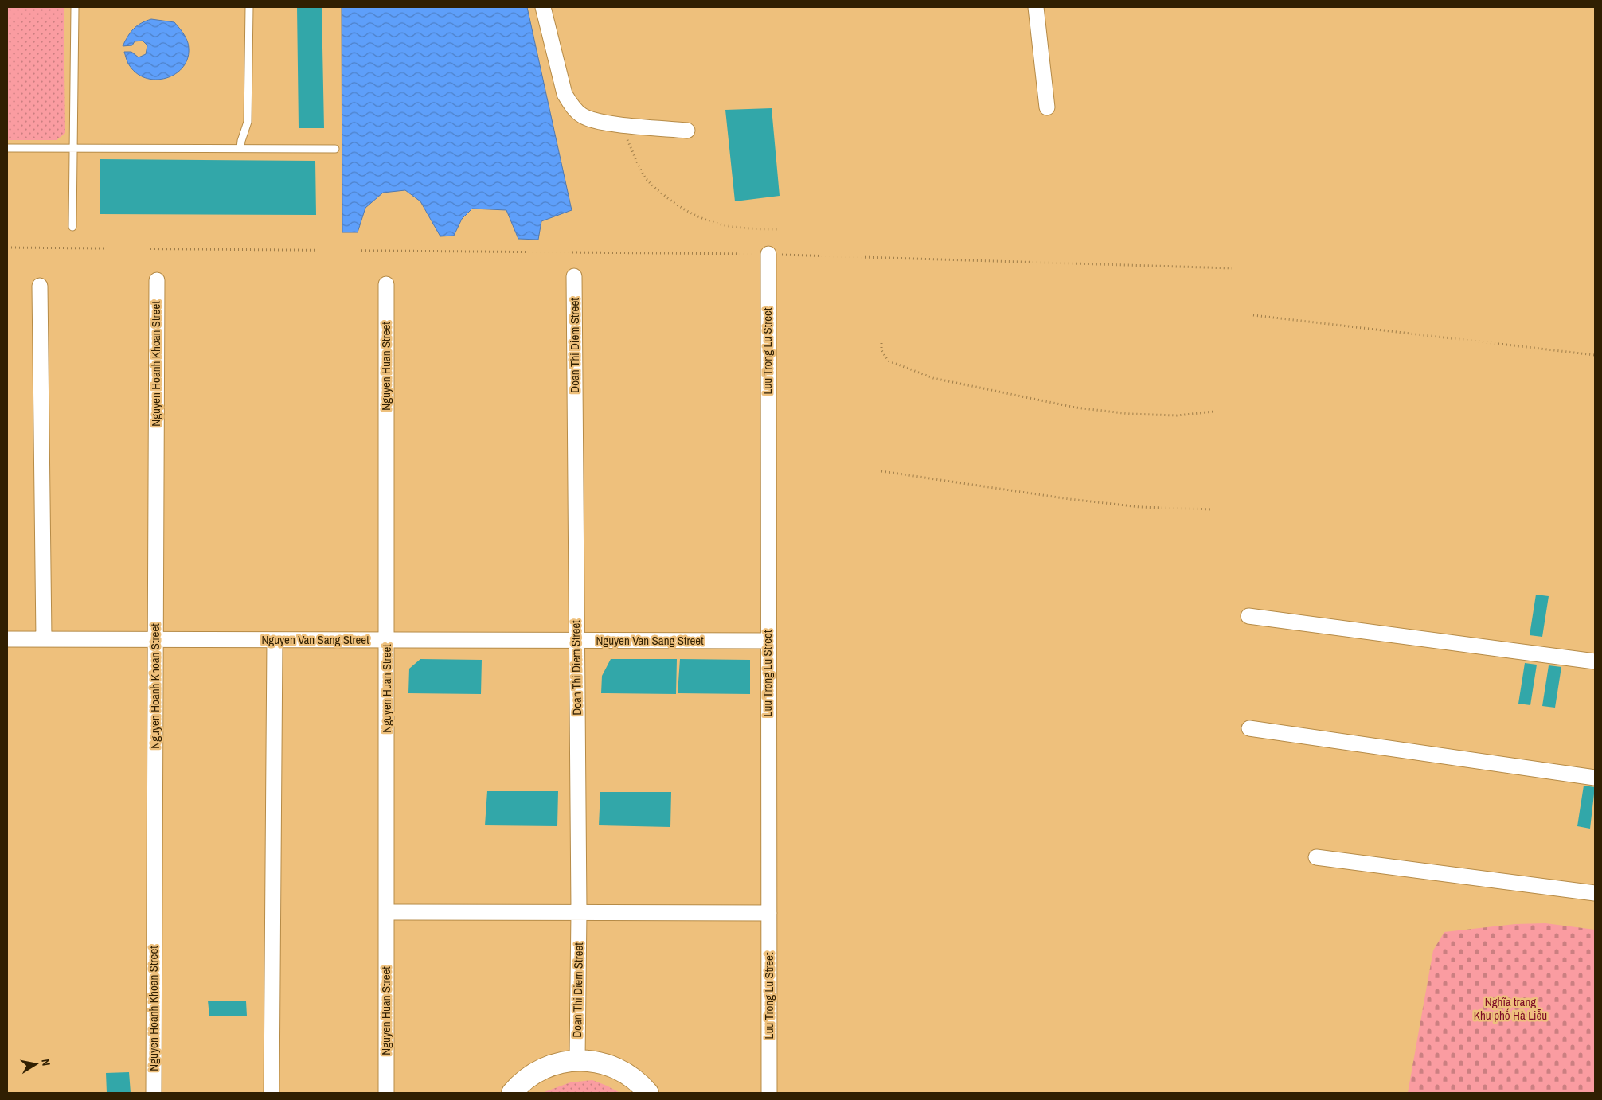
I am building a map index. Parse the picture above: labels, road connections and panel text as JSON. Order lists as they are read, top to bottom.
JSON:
{
  "streets": {
    "street": [
      "Doan Thi Diem Street",
      "Luu Trong Lu Street",
      "Nguyen Hoanh Khoan Street",
      "Nguyen Huan Street",
      "Nguyen Van Sang Street"
    ]
  },
  "crossings": [
    ["Doan Thi Diem Street", "Nguyen Van Sang Street"],
    ["Luu Trong Lu Street", "Nguyen Van Sang Street"],
    ["Nguyen Hoanh Khoan Street", "Nguyen Van Sang Street"],
    ["Nguyen Huan Street", "Nguyen Van Sang Street"]
  ],
  "parks": ["Nghĩa trang Khu phố Hà Liễu"],
  "north": "right"
}
